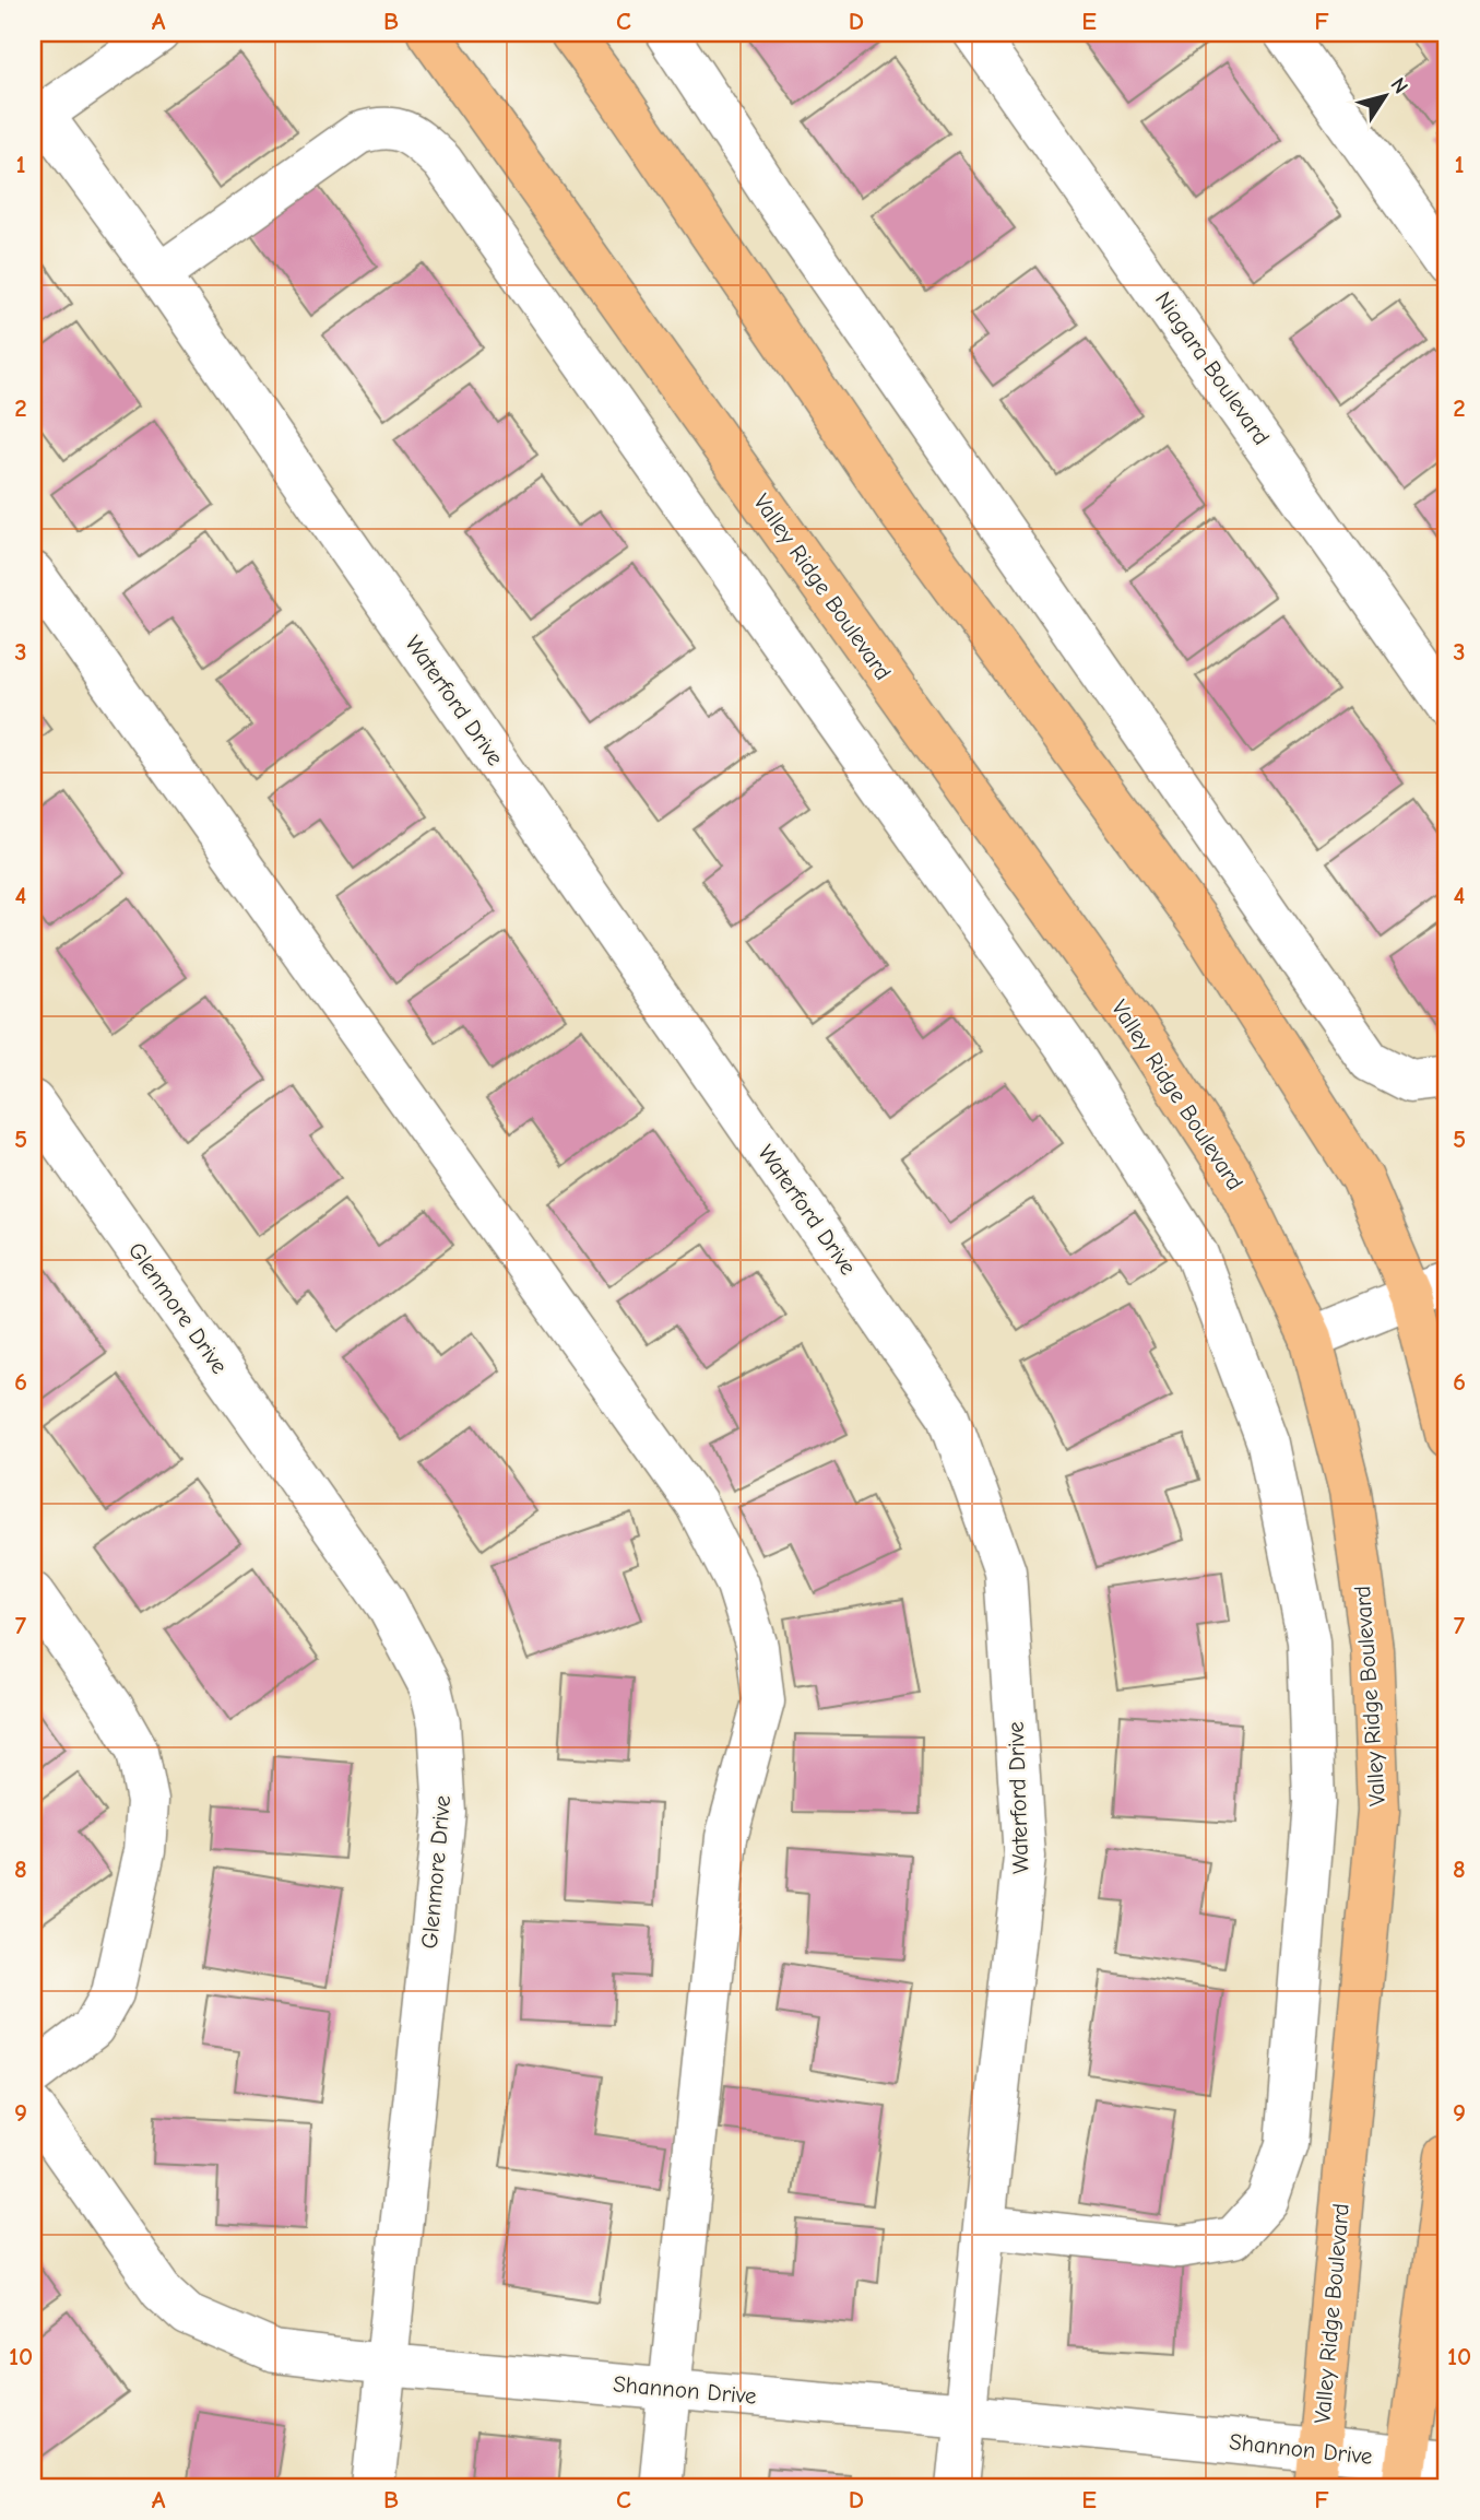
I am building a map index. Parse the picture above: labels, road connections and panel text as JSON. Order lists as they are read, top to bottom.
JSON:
{
  "streets": {
    "main road": ["Valley Ridge Boulevard"],
    "street": [
      "Niagara Boulevard",
      "Waterford Drive",
      "Glenmore Drive",
      "Shannon Drive"
    ]
  },
  "crossings": [
    ["Valley Ridge Boulevard", "Shannon Drive"],
    ["Waterford Drive", "Shannon Drive"],
    ["Glenmore Drive", "Shannon Drive"]
  ],
  "north": "top right",
  "grid": {
    "columns": [
      "A",
      "B",
      "C",
      "D",
      "E",
      "F"
    ],
    "rows": [
      "1",
      "2",
      "3",
      "4",
      "5",
      "6",
      "7",
      "8",
      "9",
      "10"
    ]
  }
}
